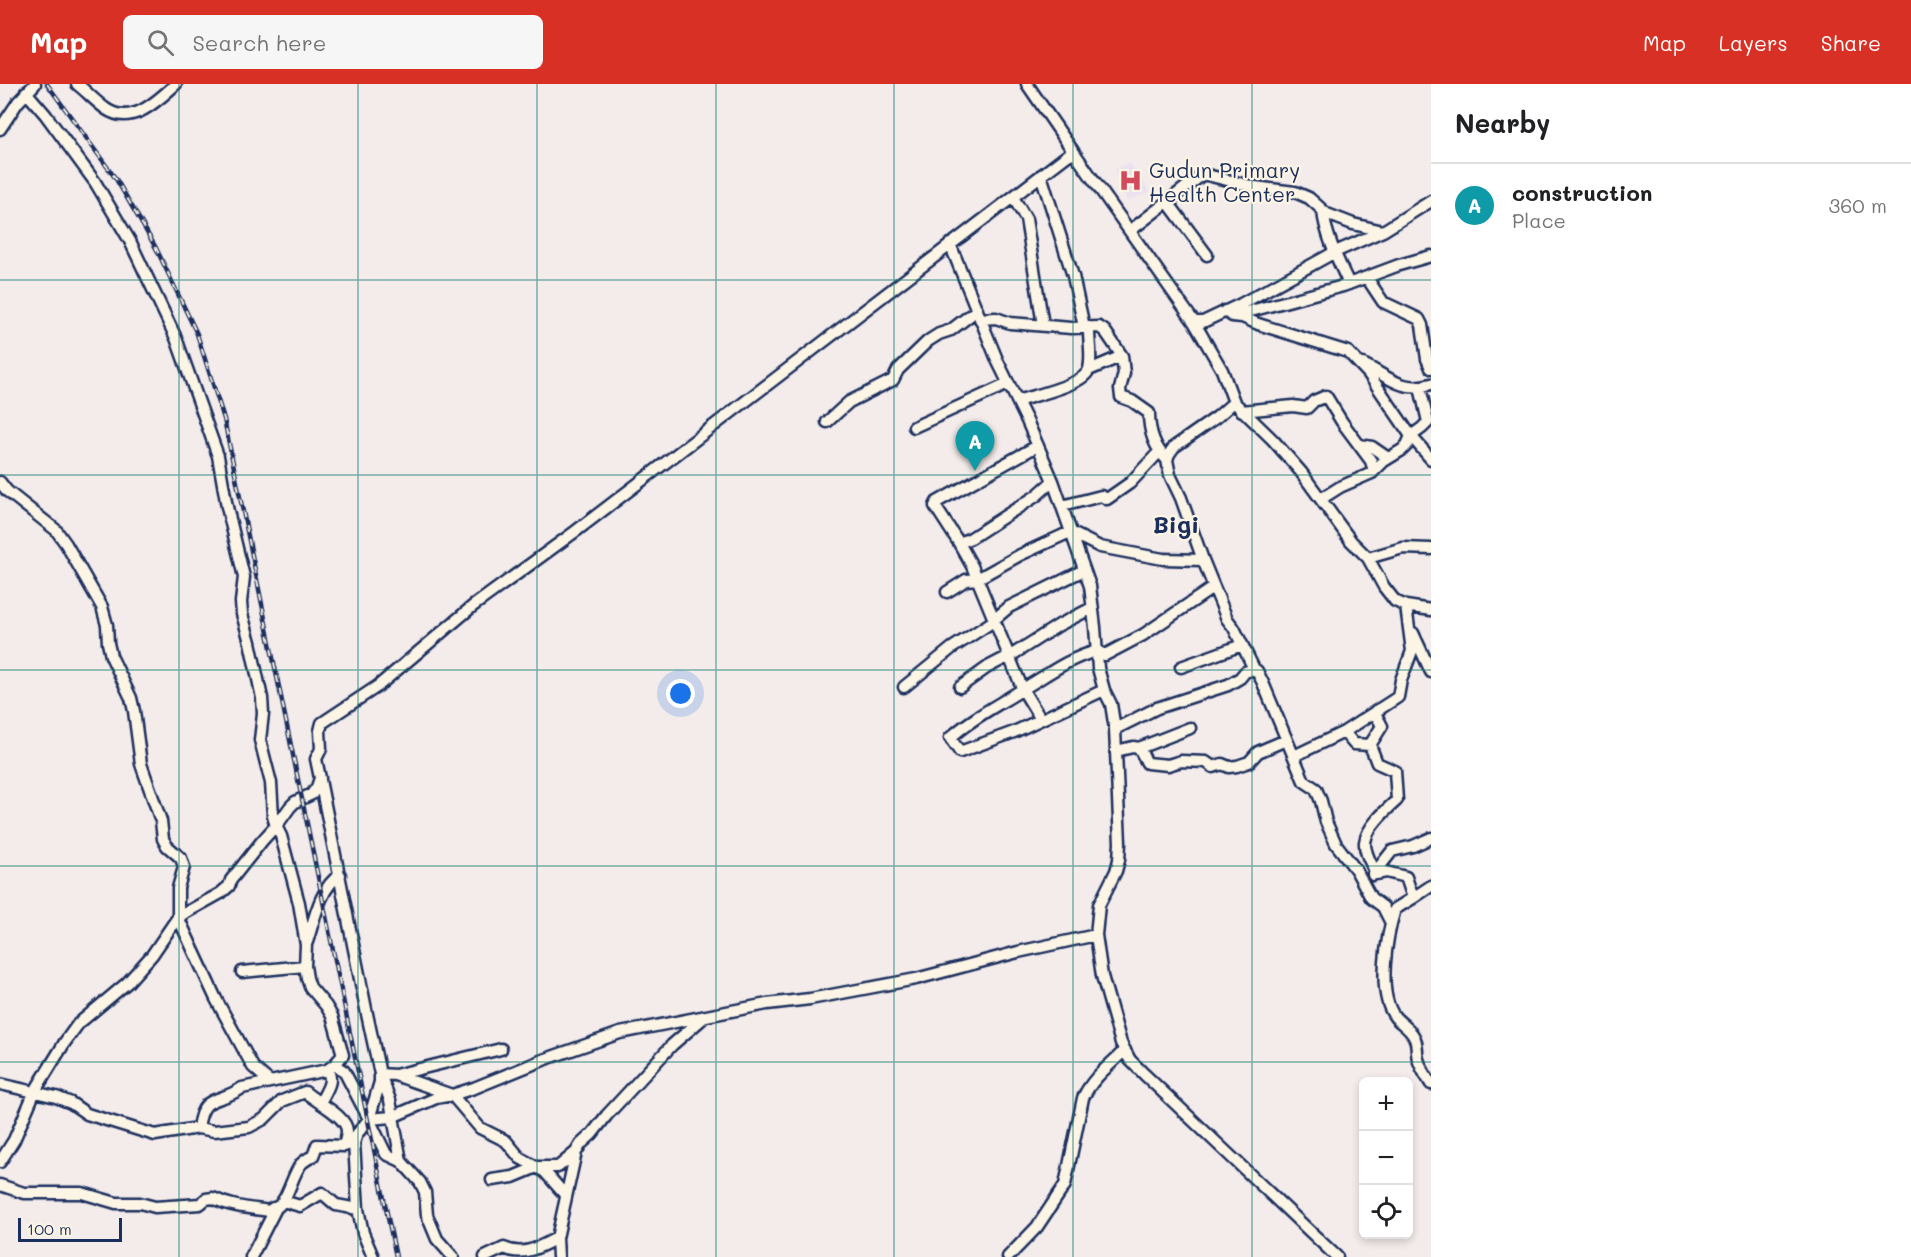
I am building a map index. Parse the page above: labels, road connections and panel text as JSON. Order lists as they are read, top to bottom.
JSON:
{
  "districts": ["Bigi"],
  "places": {
    "hospital": ["Gudun Primary Health Center"]
  },
  "scale_bar": "100 m",
  "page": {
    "header": "Map",
    "search": "Search here",
    "nav": ["Map", "Layers", "Share"],
    "heading": "Nearby",
    "list": [
      {
        "mark": "A",
        "name": "construction",
        "note": "Place",
        "value": "360 m"
      }
    ],
    "pins": "A",
    "map_buttons": ["+", "−"],
    "scale": "100 m"
  }
}
